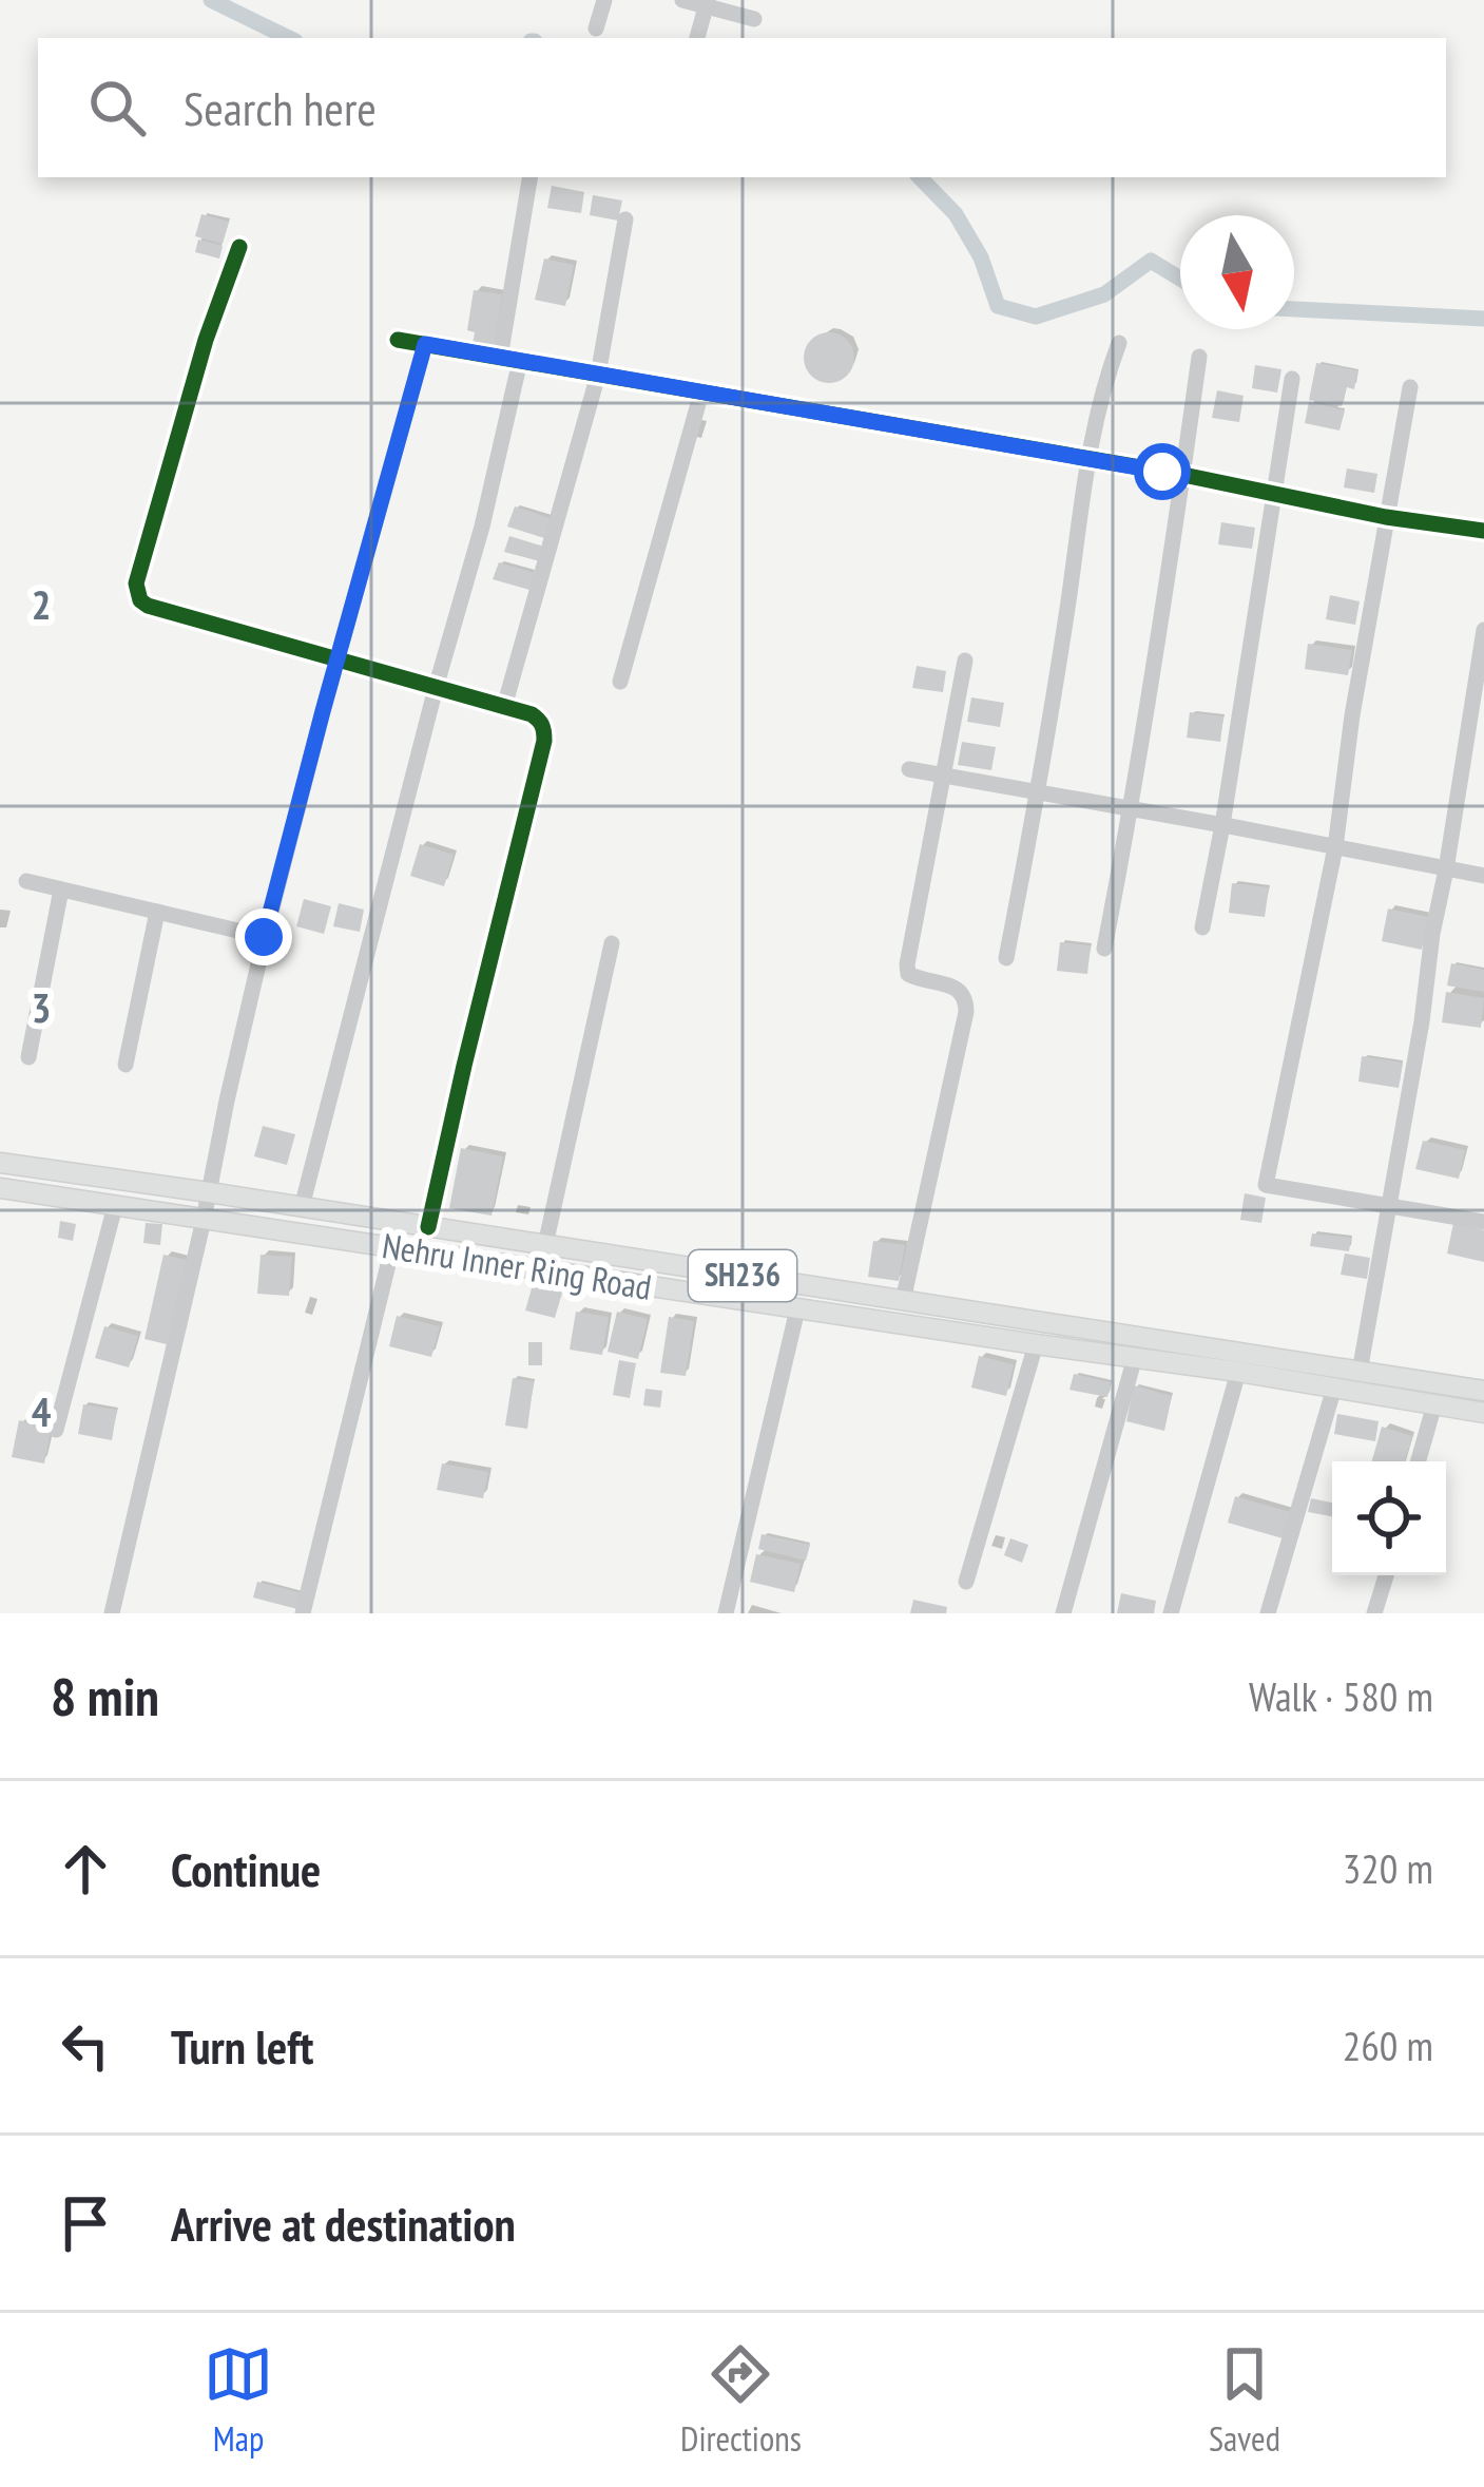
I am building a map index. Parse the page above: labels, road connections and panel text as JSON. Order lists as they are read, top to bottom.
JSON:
{
  "streets": {
    "main road": ["Nehru Inner Ring Road", "SH236"]
  },
  "north": "bottom",
  "page": {
    "search": "Search here",
    "heading": ["8 min", "Walk · 580 m"],
    "list": [
      ["Continue", "320 m"],
      ["Turn left", "260 m"],
      "Arrive at destination"
    ],
    "nav": ["Map", "Directions", "Saved"]
  },
  "grid": {
    "rows": ["2", "3", "4"]
  }
}
